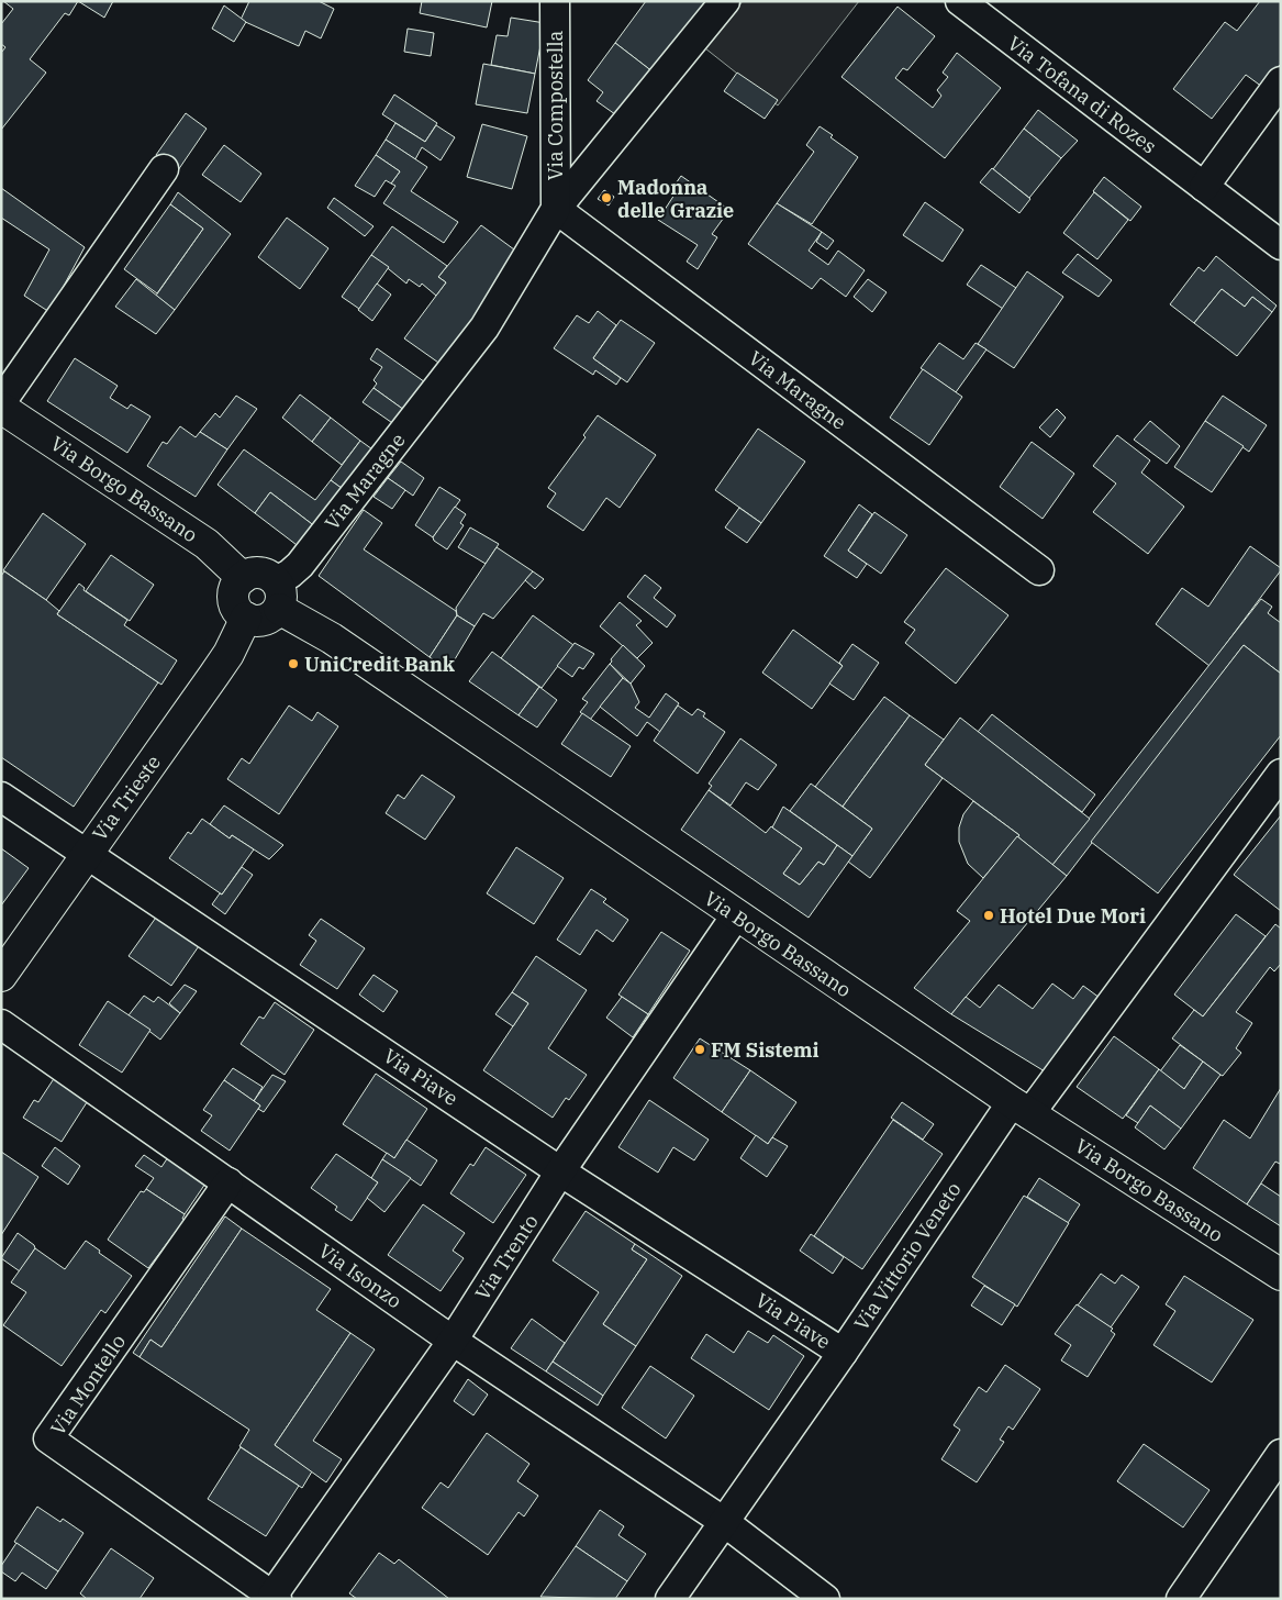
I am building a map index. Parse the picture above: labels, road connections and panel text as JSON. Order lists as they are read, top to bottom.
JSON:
{
  "streets": {
    "street": [
      "Via Tofana di Rozes",
      "Via Compostella",
      "Via Maragne",
      "Via Borgo Bassano",
      "Via Trieste",
      "Via Piave",
      "Via Vittorio Veneto",
      "Via Trento",
      "Via Isonzo",
      "Via Montello"
    ]
  },
  "crossings": [
    ["Via Compostella", "Via Maragne"],
    ["Via Maragne", "Via Borgo Bassano"],
    ["Via Maragne", "Via Trieste"],
    ["Via Borgo Bassano", "Via Trieste"],
    ["Via Borgo Bassano", "Via Vittorio Veneto"],
    ["Via Borgo Bassano", "Via Trento"],
    ["Via Trieste", "Via Piave"],
    ["Via Piave", "Via Vittorio Veneto"],
    ["Via Piave", "Via Trento"],
    ["Via Vittorio Veneto", "Via Isonzo"],
    ["Via Trento", "Via Isonzo"],
    ["Via Trento", "Via Montello"],
    ["Via Isonzo", "Via Montello"]
  ],
  "places": [
    "Madonna delle Grazie",
    "UniCredit Bank",
    "Hotel Due Mori",
    "FM Sistemi"
  ]
}
